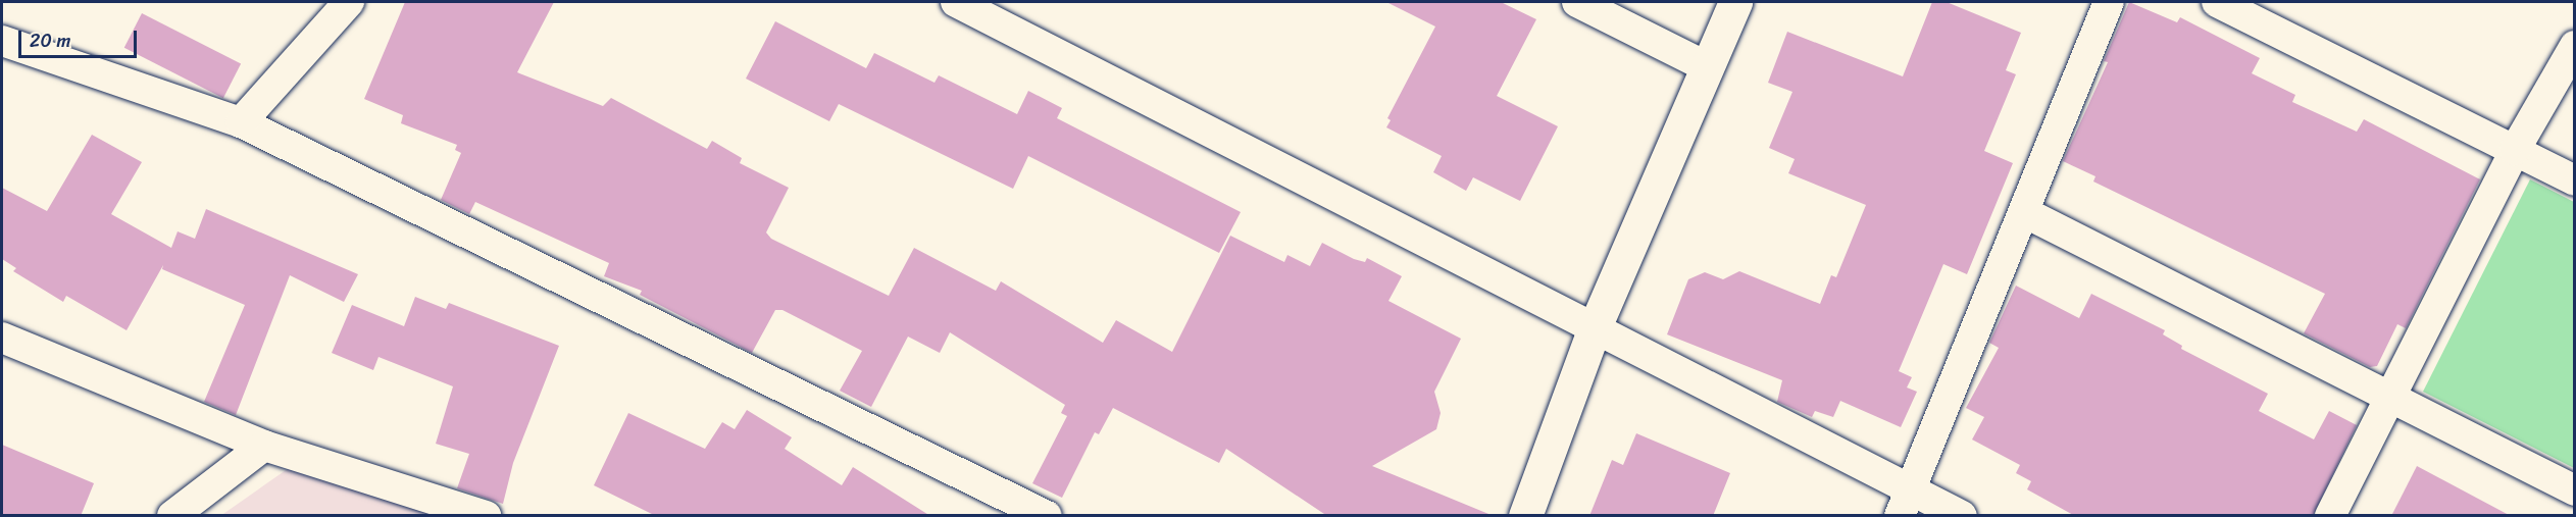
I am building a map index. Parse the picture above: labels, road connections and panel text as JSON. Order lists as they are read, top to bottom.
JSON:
{
  "scale_bar": "20 m"
}
